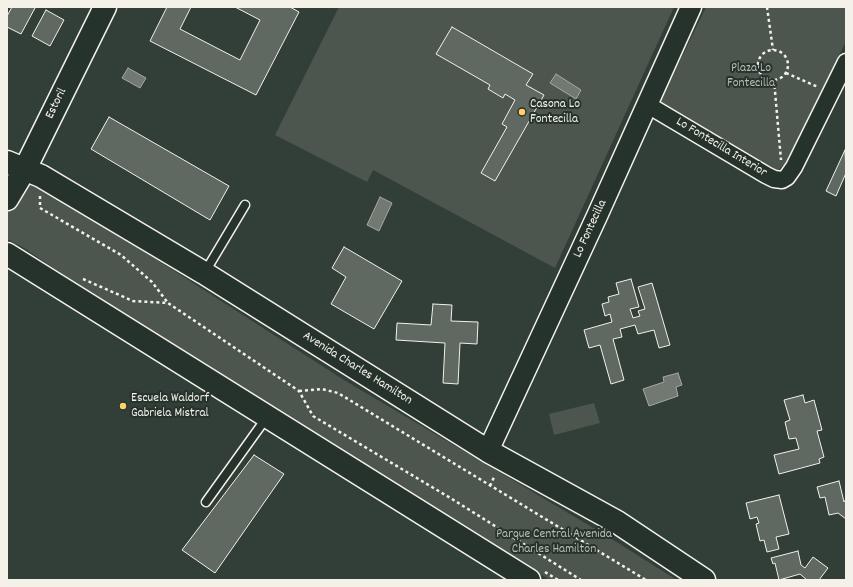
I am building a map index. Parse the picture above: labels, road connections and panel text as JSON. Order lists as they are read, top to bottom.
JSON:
{
  "streets": {
    "main road": ["Estoril", "Avenida Charles Hamilton"],
    "street": ["Lo Fontecilla Interior", "Lo Fontecilla"]
  },
  "crossings": [
    ["Estoril", "Avenida Charles Hamilton"],
    ["Lo Fontecilla Interior", "Lo Fontecilla"],
    ["Lo Fontecilla", "Avenida Charles Hamilton"]
  ],
  "parks": ["Plaza Lo Fontecilla", "Parque Central Avenida Charles Hamilton"],
  "places": ["Casona Lo Fontecilla", "Escuela Waldorf Gabriela Mistral"]
}
